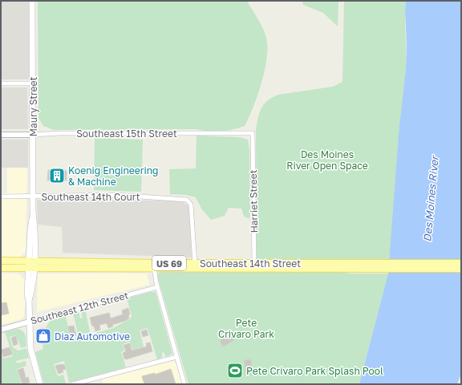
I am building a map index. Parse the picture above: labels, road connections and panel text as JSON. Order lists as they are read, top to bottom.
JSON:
{
  "streets": {
    "main road": ["Maury Street", "US 69", "Southeast 14th Street"],
    "street": [
      "Southeast 15th Street",
      "Southeast 14th Court",
      "Harriet Street",
      "Southeast 12th Street"
    ]
  },
  "crossings": [
    ["Maury Street", "Southeast 15th Street"],
    ["Maury Street", "Southeast 14th Court"],
    ["Maury Street", "Southeast 14th Street"],
    ["Maury Street", "Southeast 12th Street"],
    ["Southeast 15th Street", "Harriet Street"],
    ["Southeast 14th Court", "Southeast 14th Street"],
    ["Harriet Street", "Southeast 14th Street"]
  ],
  "water": ["Des Moines River"],
  "parks": ["Des Moines River Open Space", "Pete Crivaro Park"],
  "places": {
    "building": ["Koenig Engineering & Machine"],
    "shop": ["Diaz Automotive"],
    "sports": ["Pete Crivaro Park Splash Pool"]
  }
}
